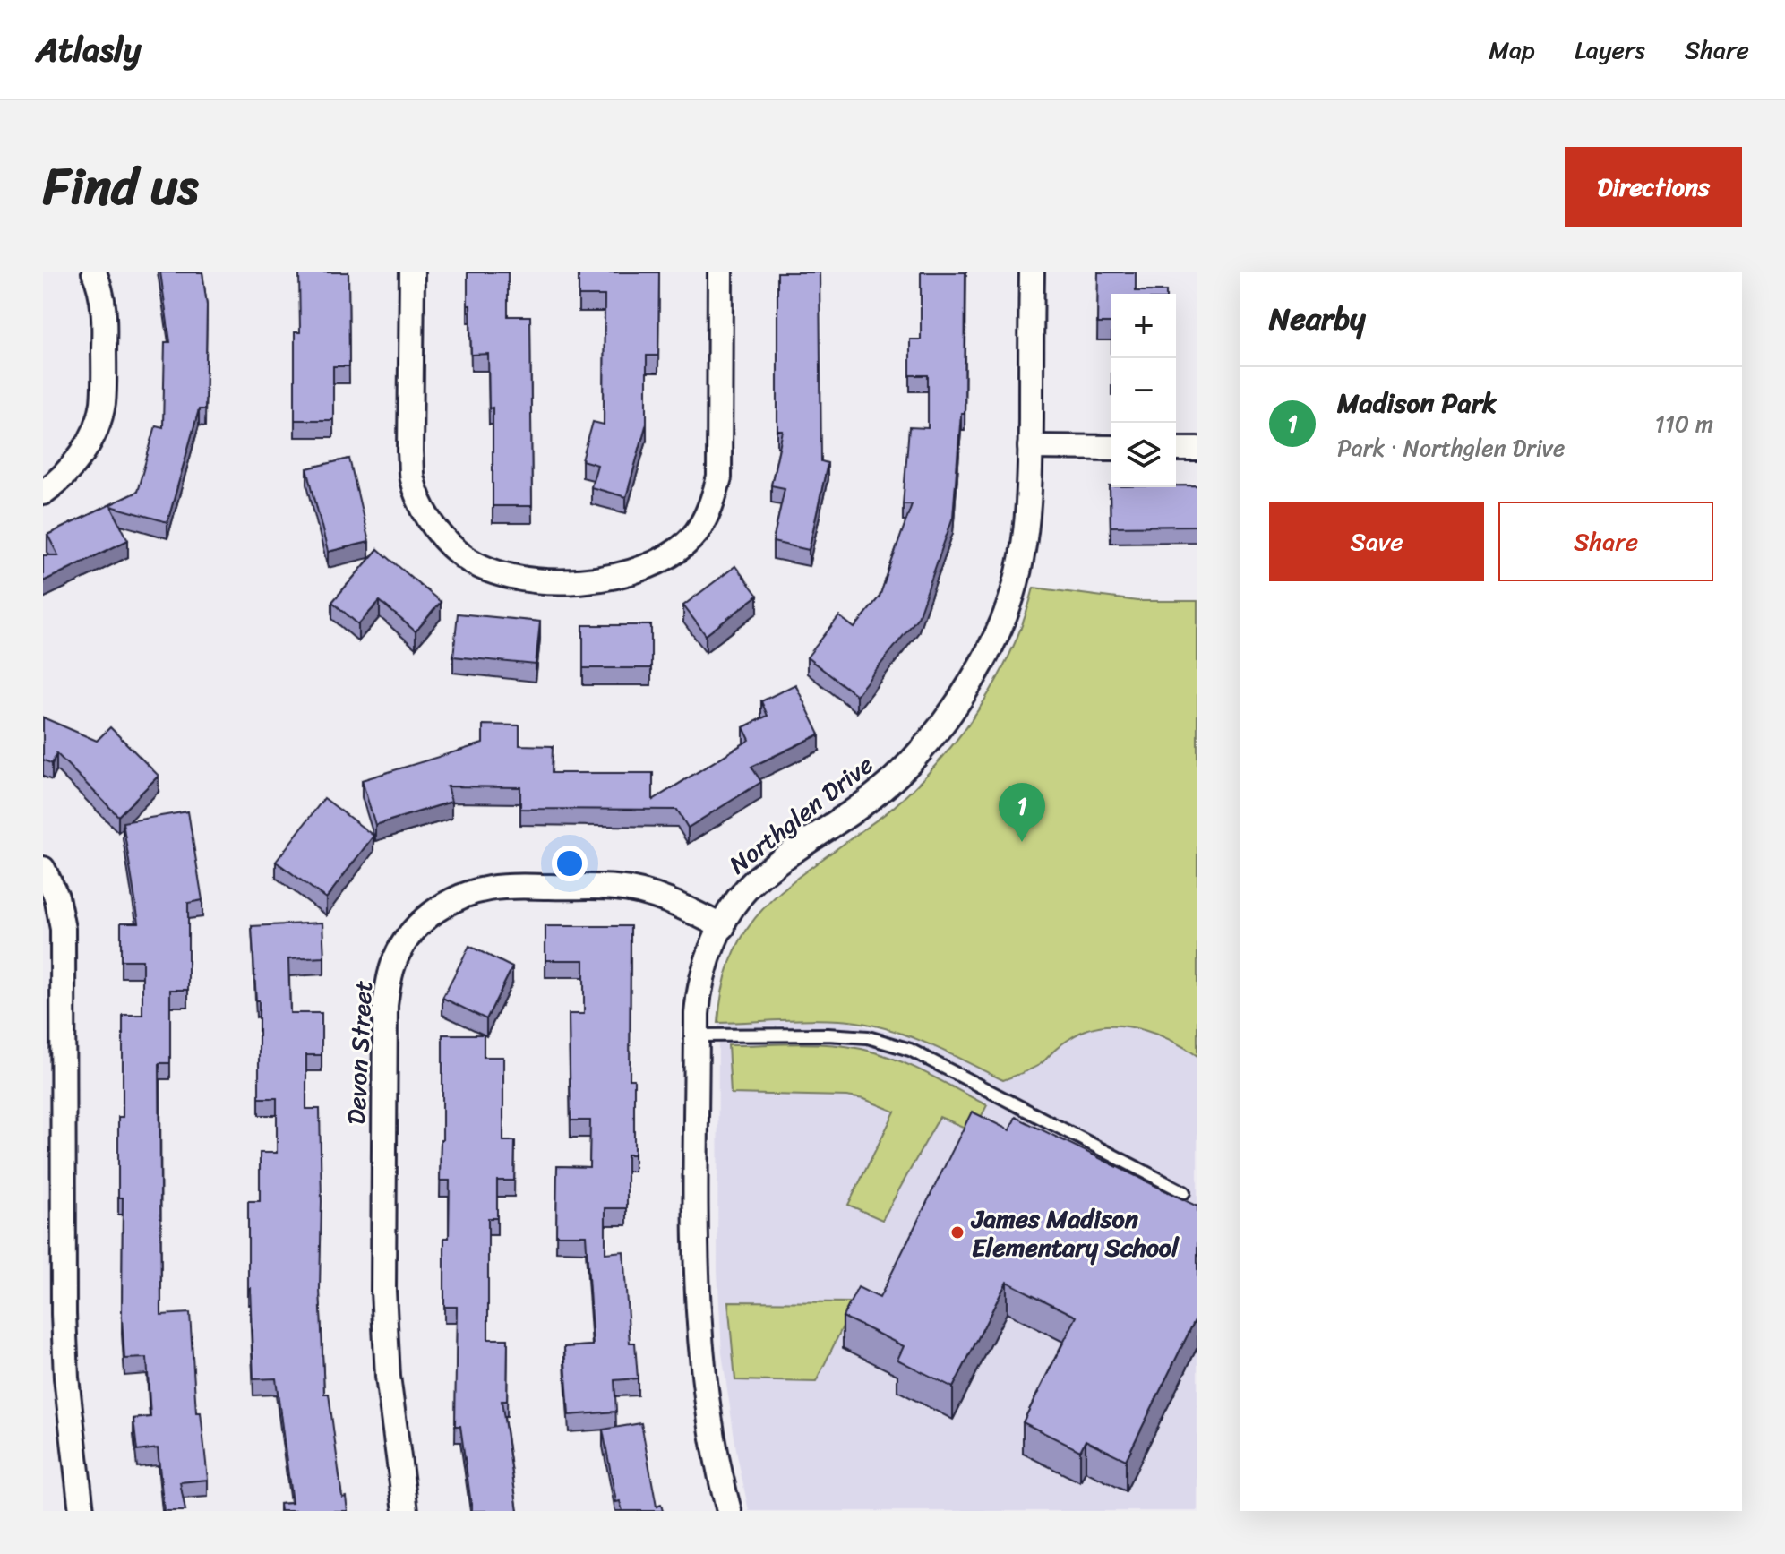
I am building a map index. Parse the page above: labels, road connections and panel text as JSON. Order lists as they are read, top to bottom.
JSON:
{
  "streets": {
    "street": ["Northglen Drive", "Devon Street"]
  },
  "crossings": [
    ["Northglen Drive", "Devon Street"]
  ],
  "places": ["James Madison Elementary School"],
  "page": {
    "header": "Atlasly",
    "nav": ["Map", "Layers", "Share"],
    "title": "Find us",
    "buttons": [
      "Directions",
      ["Save", "Share"]
    ],
    "heading": "Nearby",
    "map_buttons": ["+", "−"],
    "list": [
      {
        "mark": "1",
        "name": "Madison Park",
        "note": "Park · Northglen Drive",
        "value": "110 m"
      }
    ],
    "pins": "1"
  }
}
